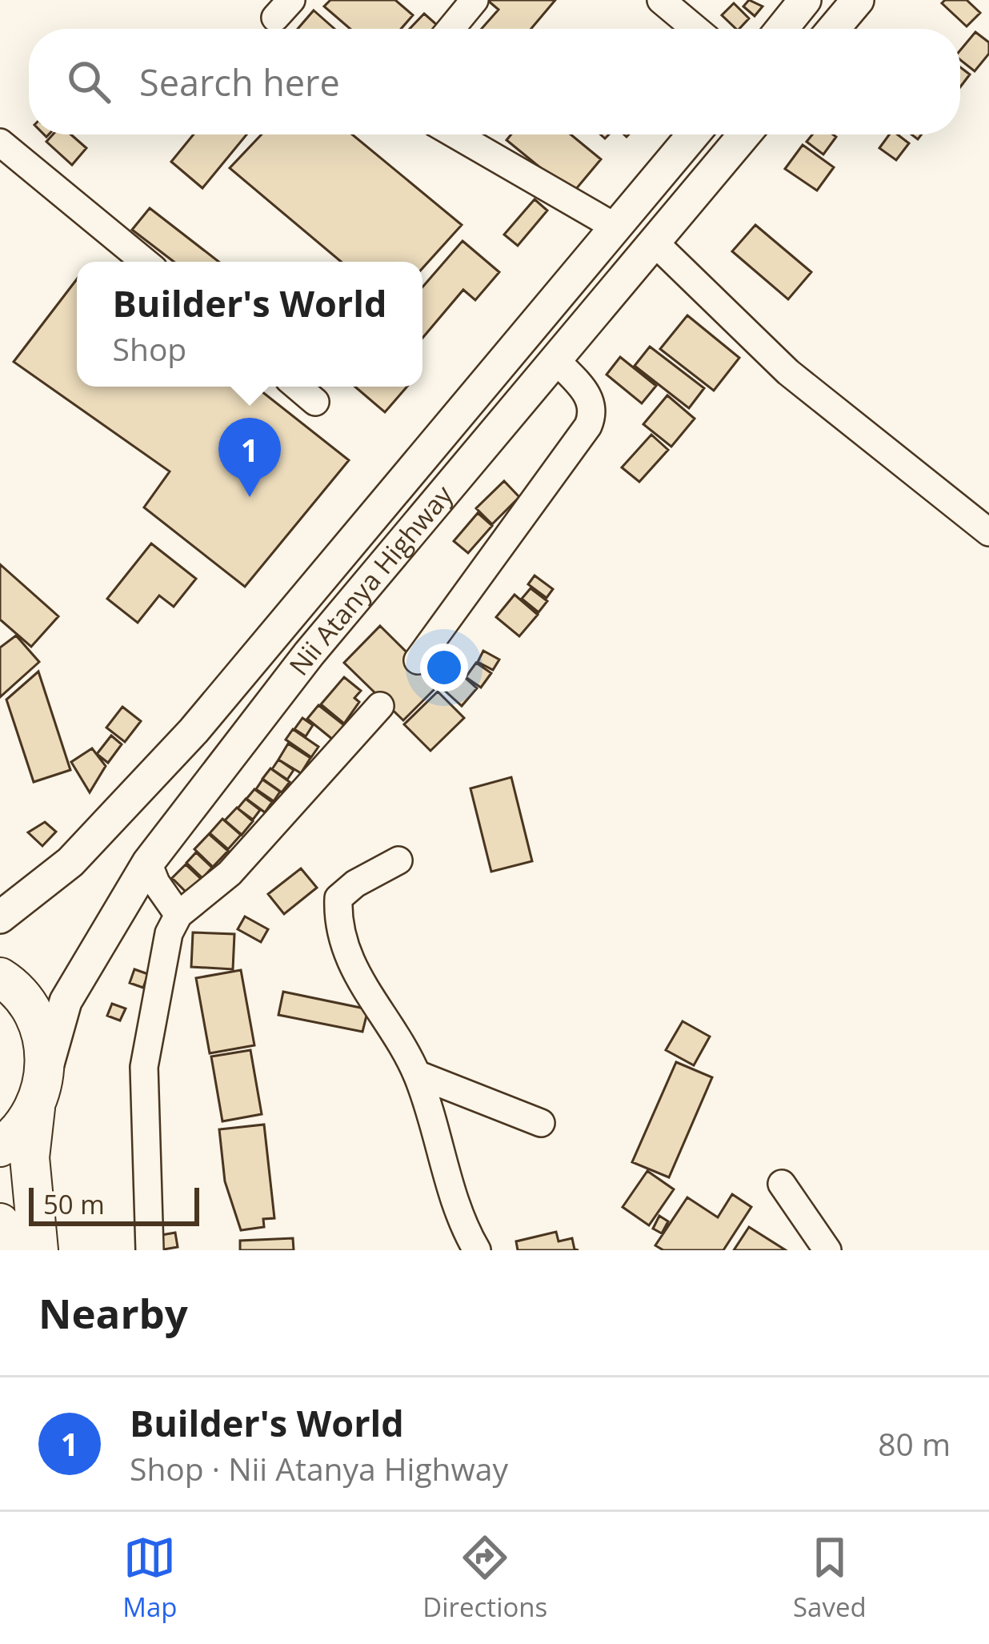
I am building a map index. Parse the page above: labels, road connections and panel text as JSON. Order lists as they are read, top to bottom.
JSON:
{
  "streets": {
    "main road": ["Nii Atanya Highway"]
  },
  "scale_bar": "50 m",
  "page": {
    "search": "Search here",
    "popup": ["Builder's World", "Shop"],
    "pins": "1",
    "scale": "50 m",
    "heading": "Nearby",
    "list": [
      {
        "mark": "1",
        "name": "Builder's World",
        "note": "Shop · Nii Atanya Highway",
        "value": "80 m"
      }
    ],
    "nav": ["Map", "Directions", "Saved"]
  }
}
